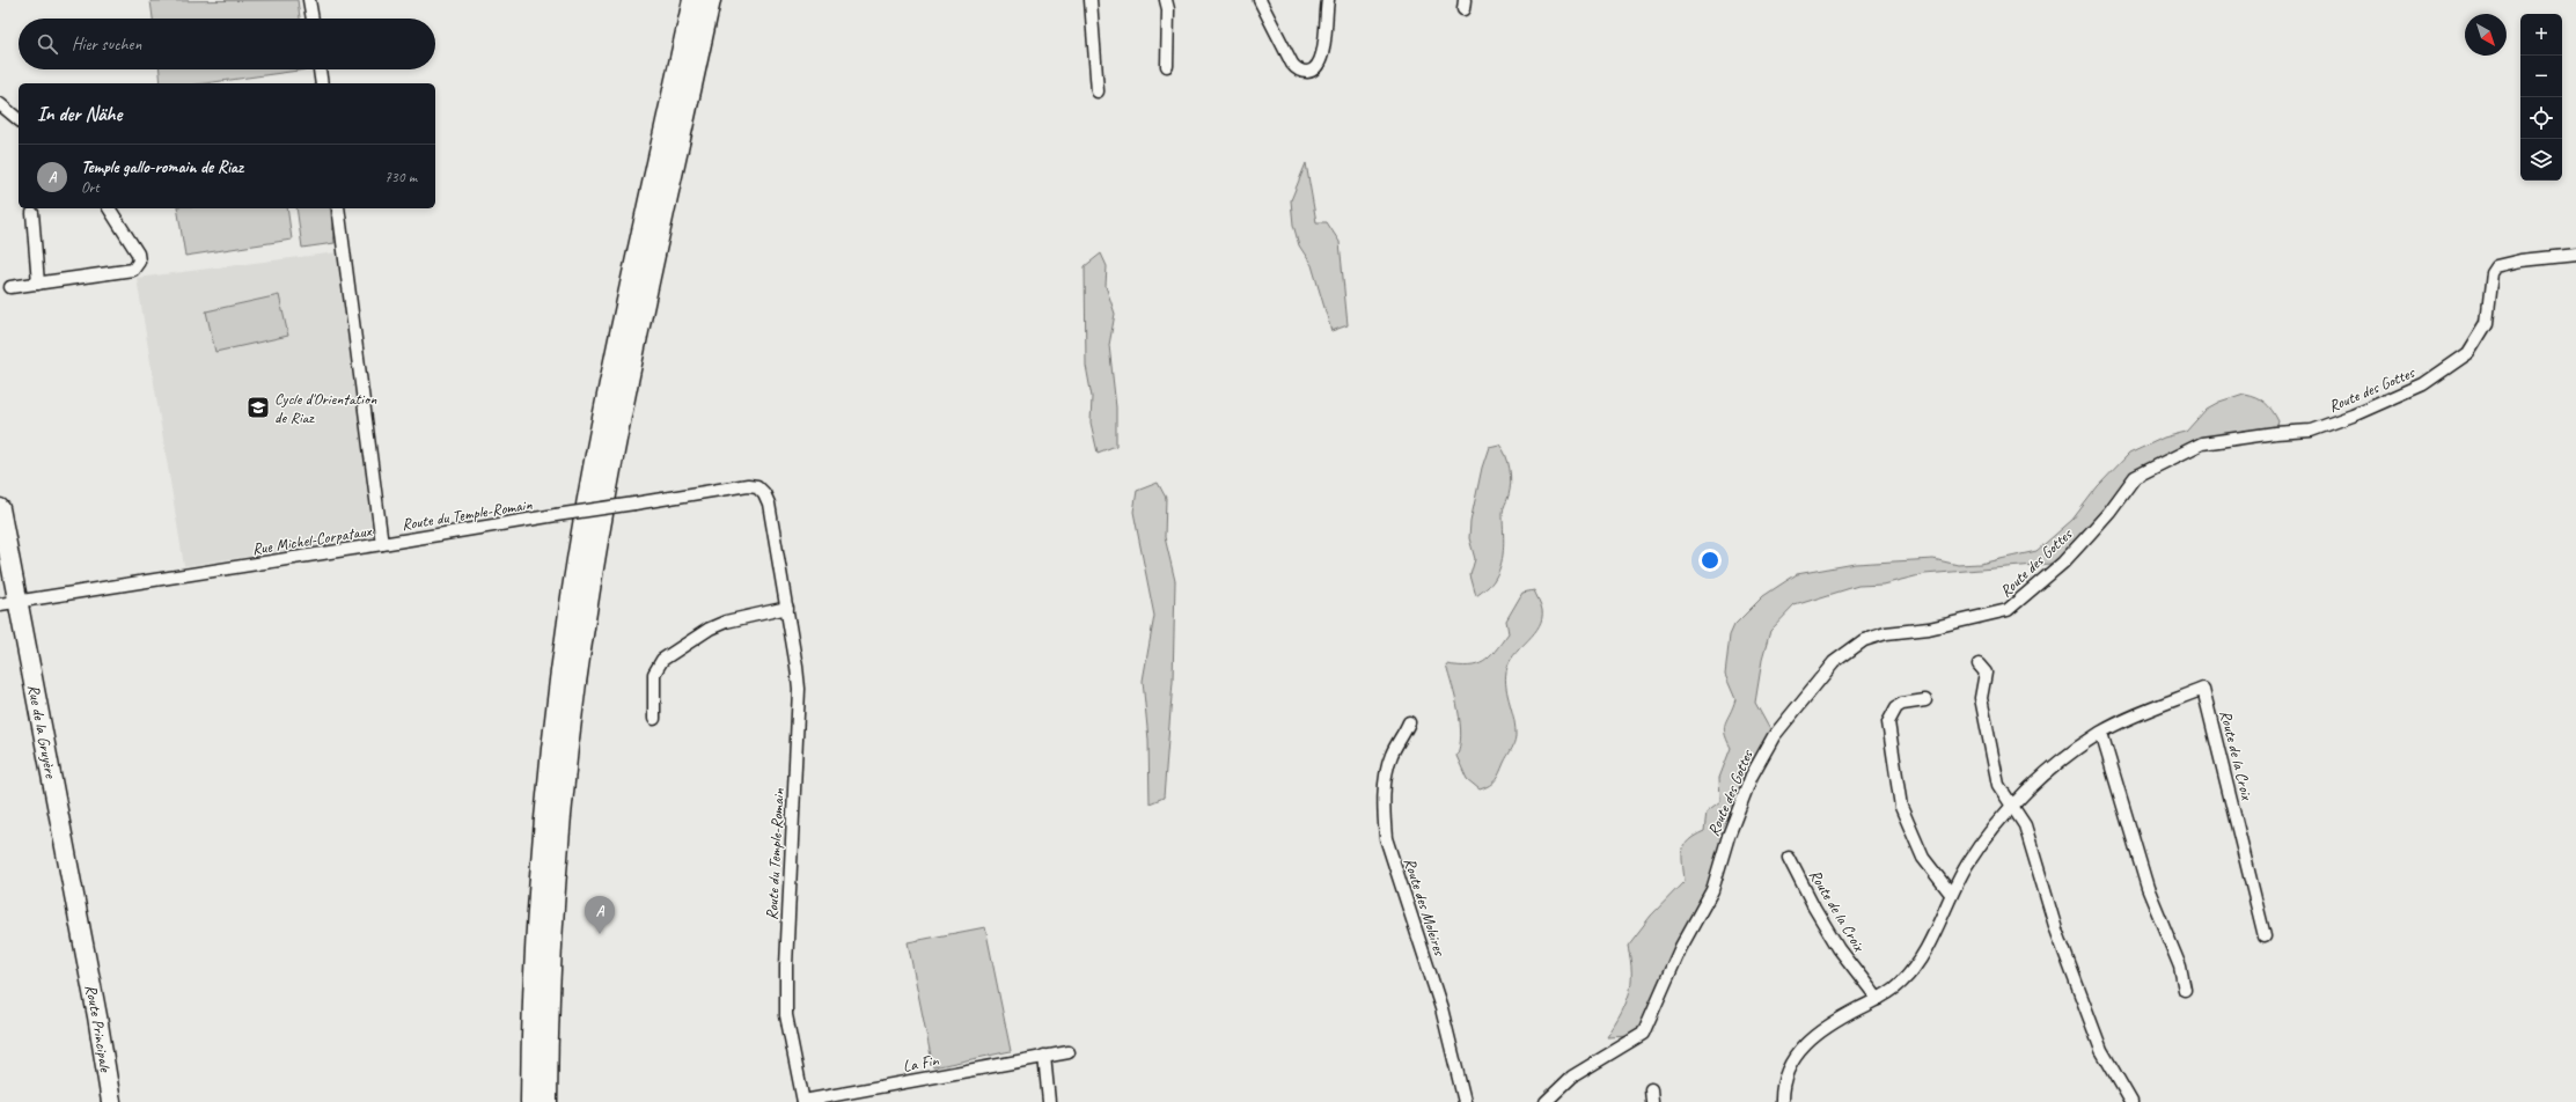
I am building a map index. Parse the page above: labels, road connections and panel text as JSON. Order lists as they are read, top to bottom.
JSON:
{
  "streets": {
    "main road": ["Rue de la Gruyère", "Route Principale"],
    "street": [
      "Route des Gottes",
      "Route du Temple-Romain",
      "Rue Michel-Corpataux",
      "Route de la Croix",
      "Route des Moleires",
      "La Fin"
    ]
  },
  "crossings": [
    ["Route du Temple-Romain", "Rue Michel-Corpataux"],
    ["Route du Temple-Romain", "La Fin"],
    ["Rue Michel-Corpataux", "Rue de la Gruyère"],
    ["Rue de la Gruyère", "Route Principale"]
  ],
  "places": {
    "school or university": ["Cycle d'Orientation de Riaz"]
  },
  "north": "bottom right",
  "page": {
    "map_buttons": ["+", "−"],
    "search": "Hier suchen",
    "heading": "In der Nähe",
    "list": [
      {
        "mark": "A",
        "name": "Temple gallo-romain de Riaz",
        "note": "Ort",
        "value": "730 m"
      }
    ],
    "pins": "A"
  }
}
